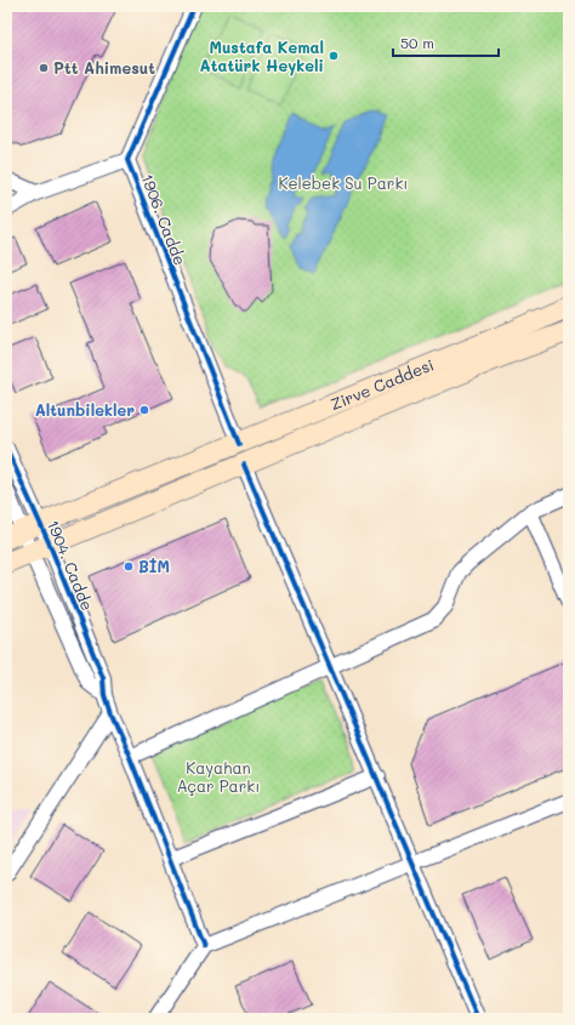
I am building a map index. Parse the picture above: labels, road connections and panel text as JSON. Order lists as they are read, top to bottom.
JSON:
{
  "streets": {
    "main road": ["Zirve Caddesi"],
    "street": ["1906. Cadde", "1904. Cadde"]
  },
  "crossings": [
    ["1906. Cadde", "Zirve Caddesi"],
    ["Zirve Caddesi", "1904. Cadde"]
  ],
  "parks": ["Kelebek Su Parkı", "Kayahan Açar Parkı"],
  "places": [
    "Mustafa Kemal Atatürk Heykeli",
    "Ptt Ahimesut",
    "Altunbilekler",
    "BİM"
  ],
  "scale_bar": "50 m"
}
